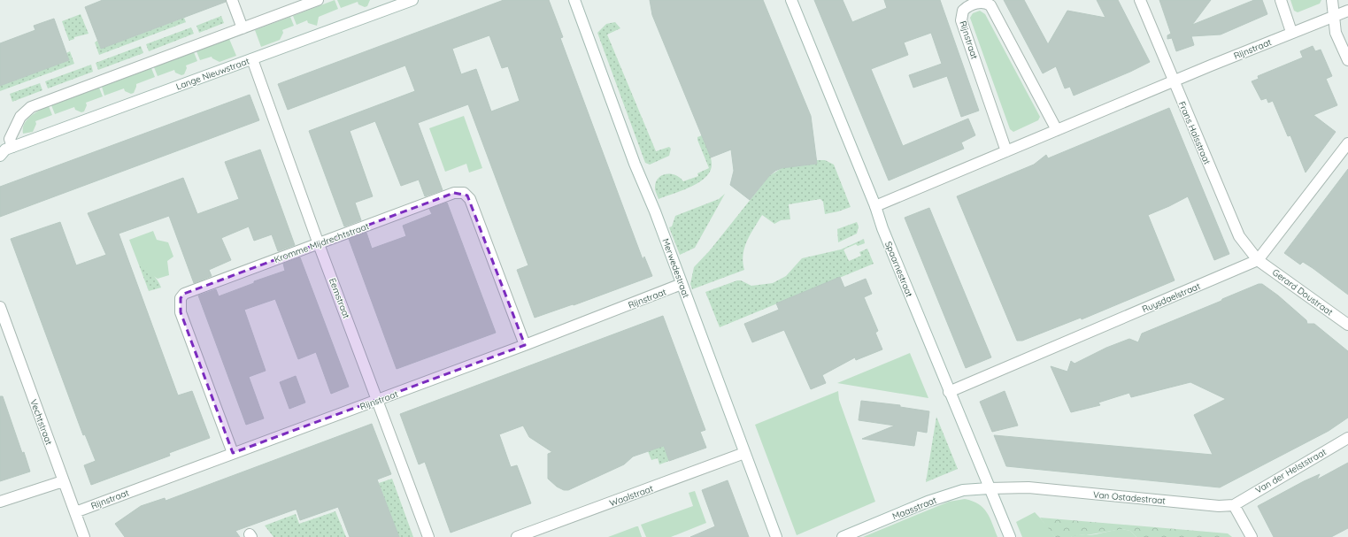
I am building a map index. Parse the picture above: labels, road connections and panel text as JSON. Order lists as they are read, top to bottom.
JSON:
{
  "streets": {
    "street": [
      "Rijnstraat",
      "Lange Nieuwstraat",
      "Frans Halsstraat",
      "Kromme Mijdrechtstraat",
      "Merwedestraat",
      "Spaarnestraat",
      "Gerard Doustraat",
      "Ruysdaelstraat",
      "Eemstraat",
      "Vechtstraat",
      "Van der Helststraat",
      "Waalstraat",
      "Van Ostadestraat",
      "Maasstraat"
    ]
  },
  "crossings": [
    ["Rijnstraat", "Frans Halsstraat"],
    ["Rijnstraat", "Kromme Mijdrechtstraat"],
    ["Rijnstraat", "Merwedestraat"],
    ["Rijnstraat", "Spaarnestraat"],
    ["Rijnstraat", "Eemstraat"],
    ["Rijnstraat", "Vechtstraat"],
    ["Lange Nieuwstraat", "Eemstraat"],
    ["Frans Halsstraat", "Gerard Doustraat"],
    ["Frans Halsstraat", "Ruysdaelstraat"],
    ["Kromme Mijdrechtstraat", "Eemstraat"],
    ["Merwedestraat", "Waalstraat"],
    ["Spaarnestraat", "Ruysdaelstraat"],
    ["Spaarnestraat", "Van Ostadestraat"],
    ["Spaarnestraat", "Maasstraat"],
    ["Gerard Doustraat", "Ruysdaelstraat"],
    ["Van der Helststraat", "Van Ostadestraat"],
    ["Van Ostadestraat", "Maasstraat"]
  ]
}
